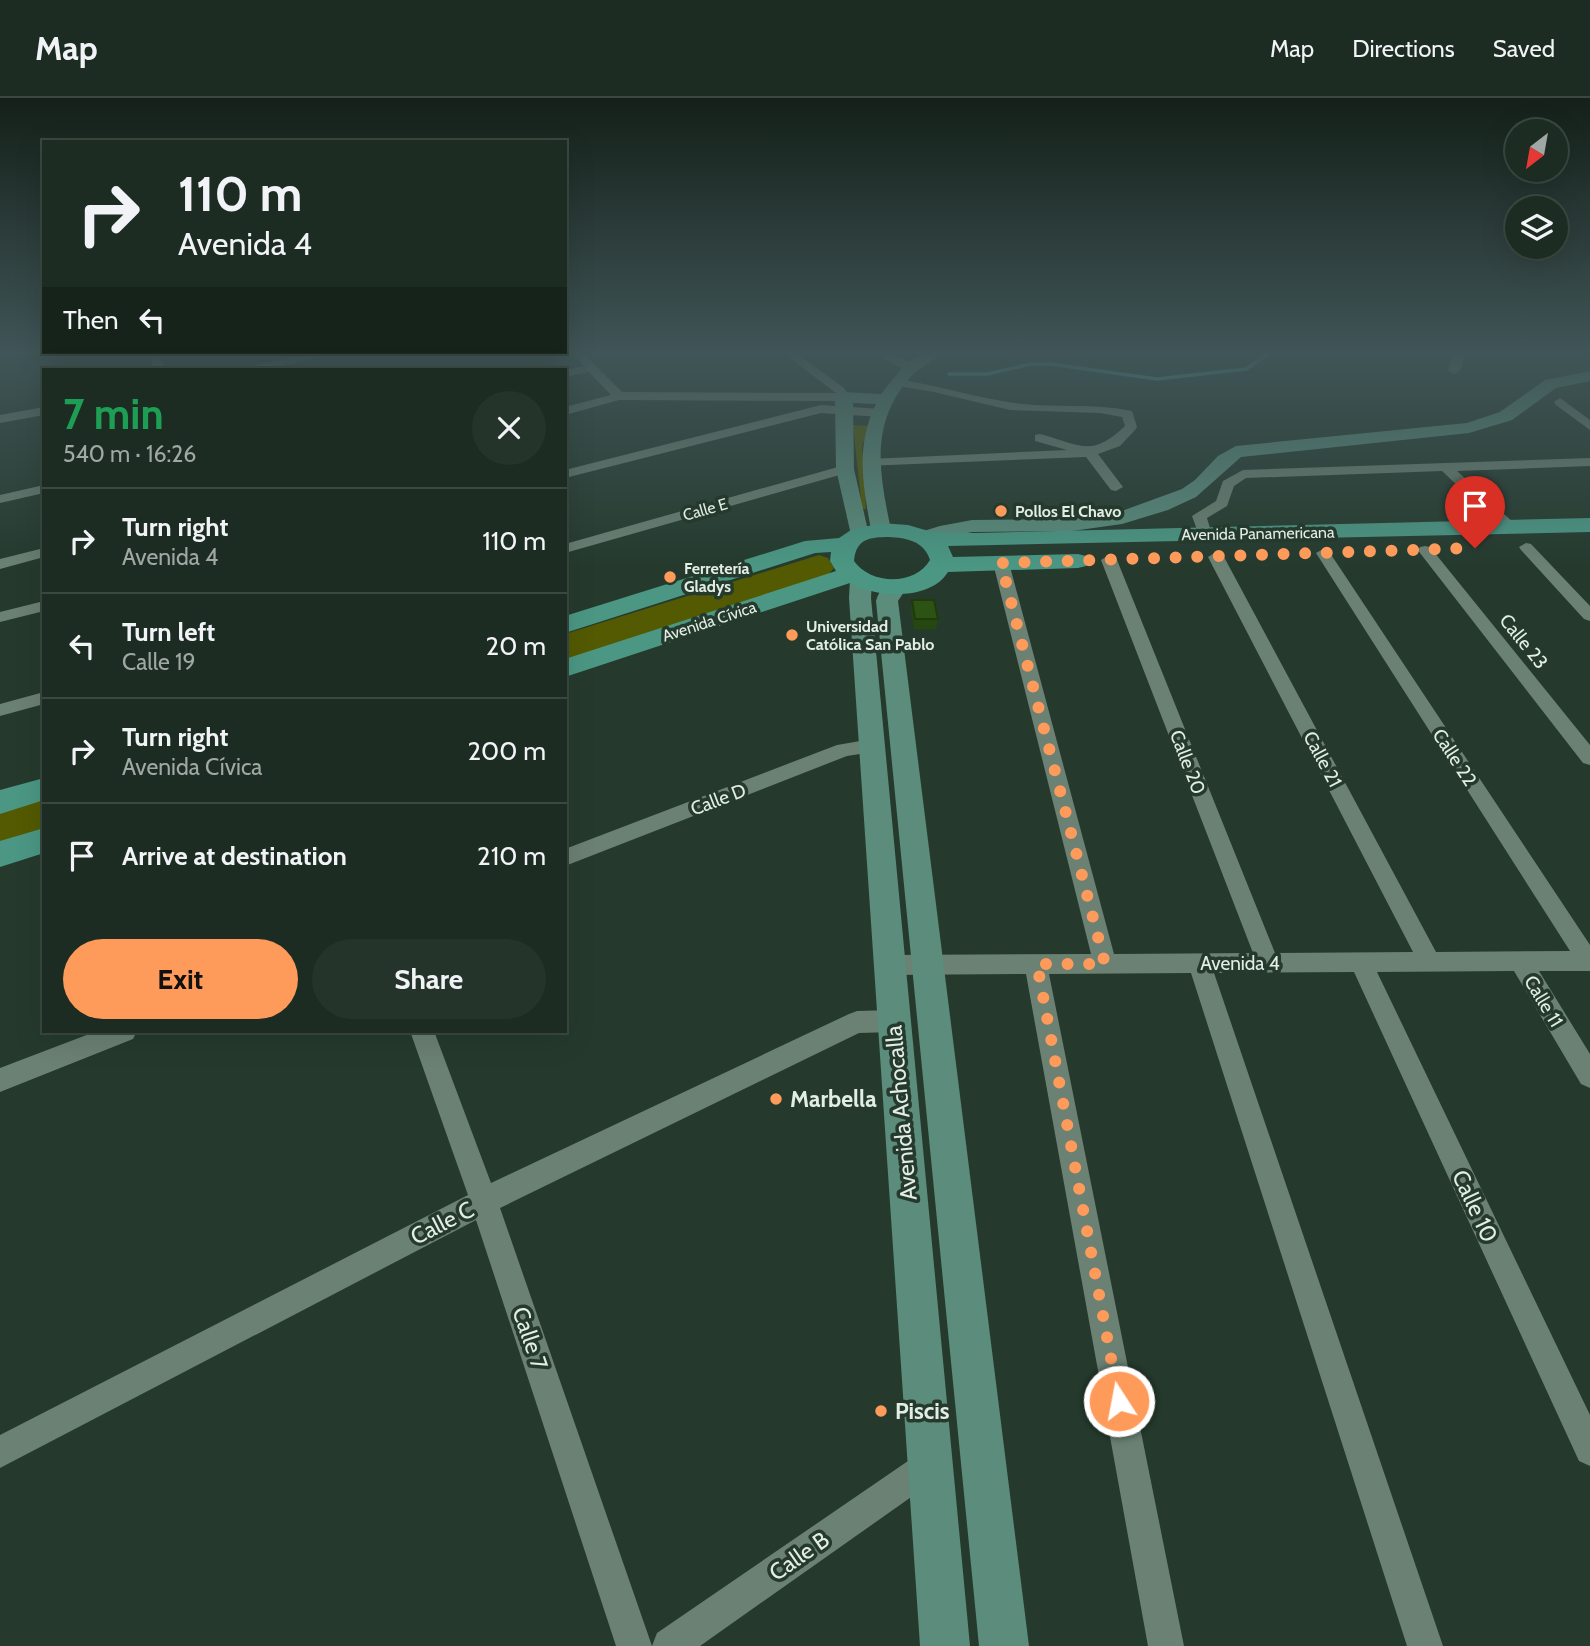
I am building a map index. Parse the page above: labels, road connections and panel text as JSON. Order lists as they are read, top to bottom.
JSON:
{
  "streets": {
    "main road": ["Avenida Panamericana", "Avenida Cívica"],
    "street": [
      "Calle E",
      "Calle 23",
      "Calle 22",
      "Calle 21",
      "Calle 20",
      "Calle D",
      "Avenida 4",
      "Calle 11",
      "Avenida Achocalla",
      "Calle 10",
      "Calle C",
      "Calle 7",
      "Calle B"
    ]
  },
  "crossings": [
    ["Avenida Cívica", "Avenida Achocalla"],
    ["Calle 22", "Avenida 4"],
    ["Calle 21", "Avenida 4"],
    ["Calle 20", "Avenida 4"],
    ["Calle D", "Avenida Achocalla"],
    ["Avenida 4", "Calle 11"],
    ["Avenida 4", "Avenida Achocalla"],
    ["Avenida 4", "Calle 10"],
    ["Avenida Achocalla", "Calle C"],
    ["Avenida Achocalla", "Calle B"],
    ["Calle C", "Calle 7"]
  ],
  "places": [
    "Pollos El Chavo",
    "Ferretería Gladys",
    "Universidad Católica San Pablo",
    "Marbella",
    "Piscis"
  ],
  "north": "bottom left",
  "page": {
    "header": "Map",
    "nav": ["Map", "Directions", "Saved"],
    "turn": ["110 m", "Avenida 4"],
    "then": "Then",
    "heading": ["7 min", "540 m · 16:26"],
    "list": [
      {
        "name": "Turn right",
        "note": "Avenida 4",
        "value": "110 m"
      },
      {
        "name": "Turn left",
        "note": "Calle 19",
        "value": "20 m"
      },
      {
        "name": "Turn right",
        "note": "Avenida Cívica",
        "value": "200 m"
      },
      {
        "name": "Arrive at destination",
        "value": "210 m"
      }
    ],
    "buttons": ["Exit", "Share"]
  }
}
